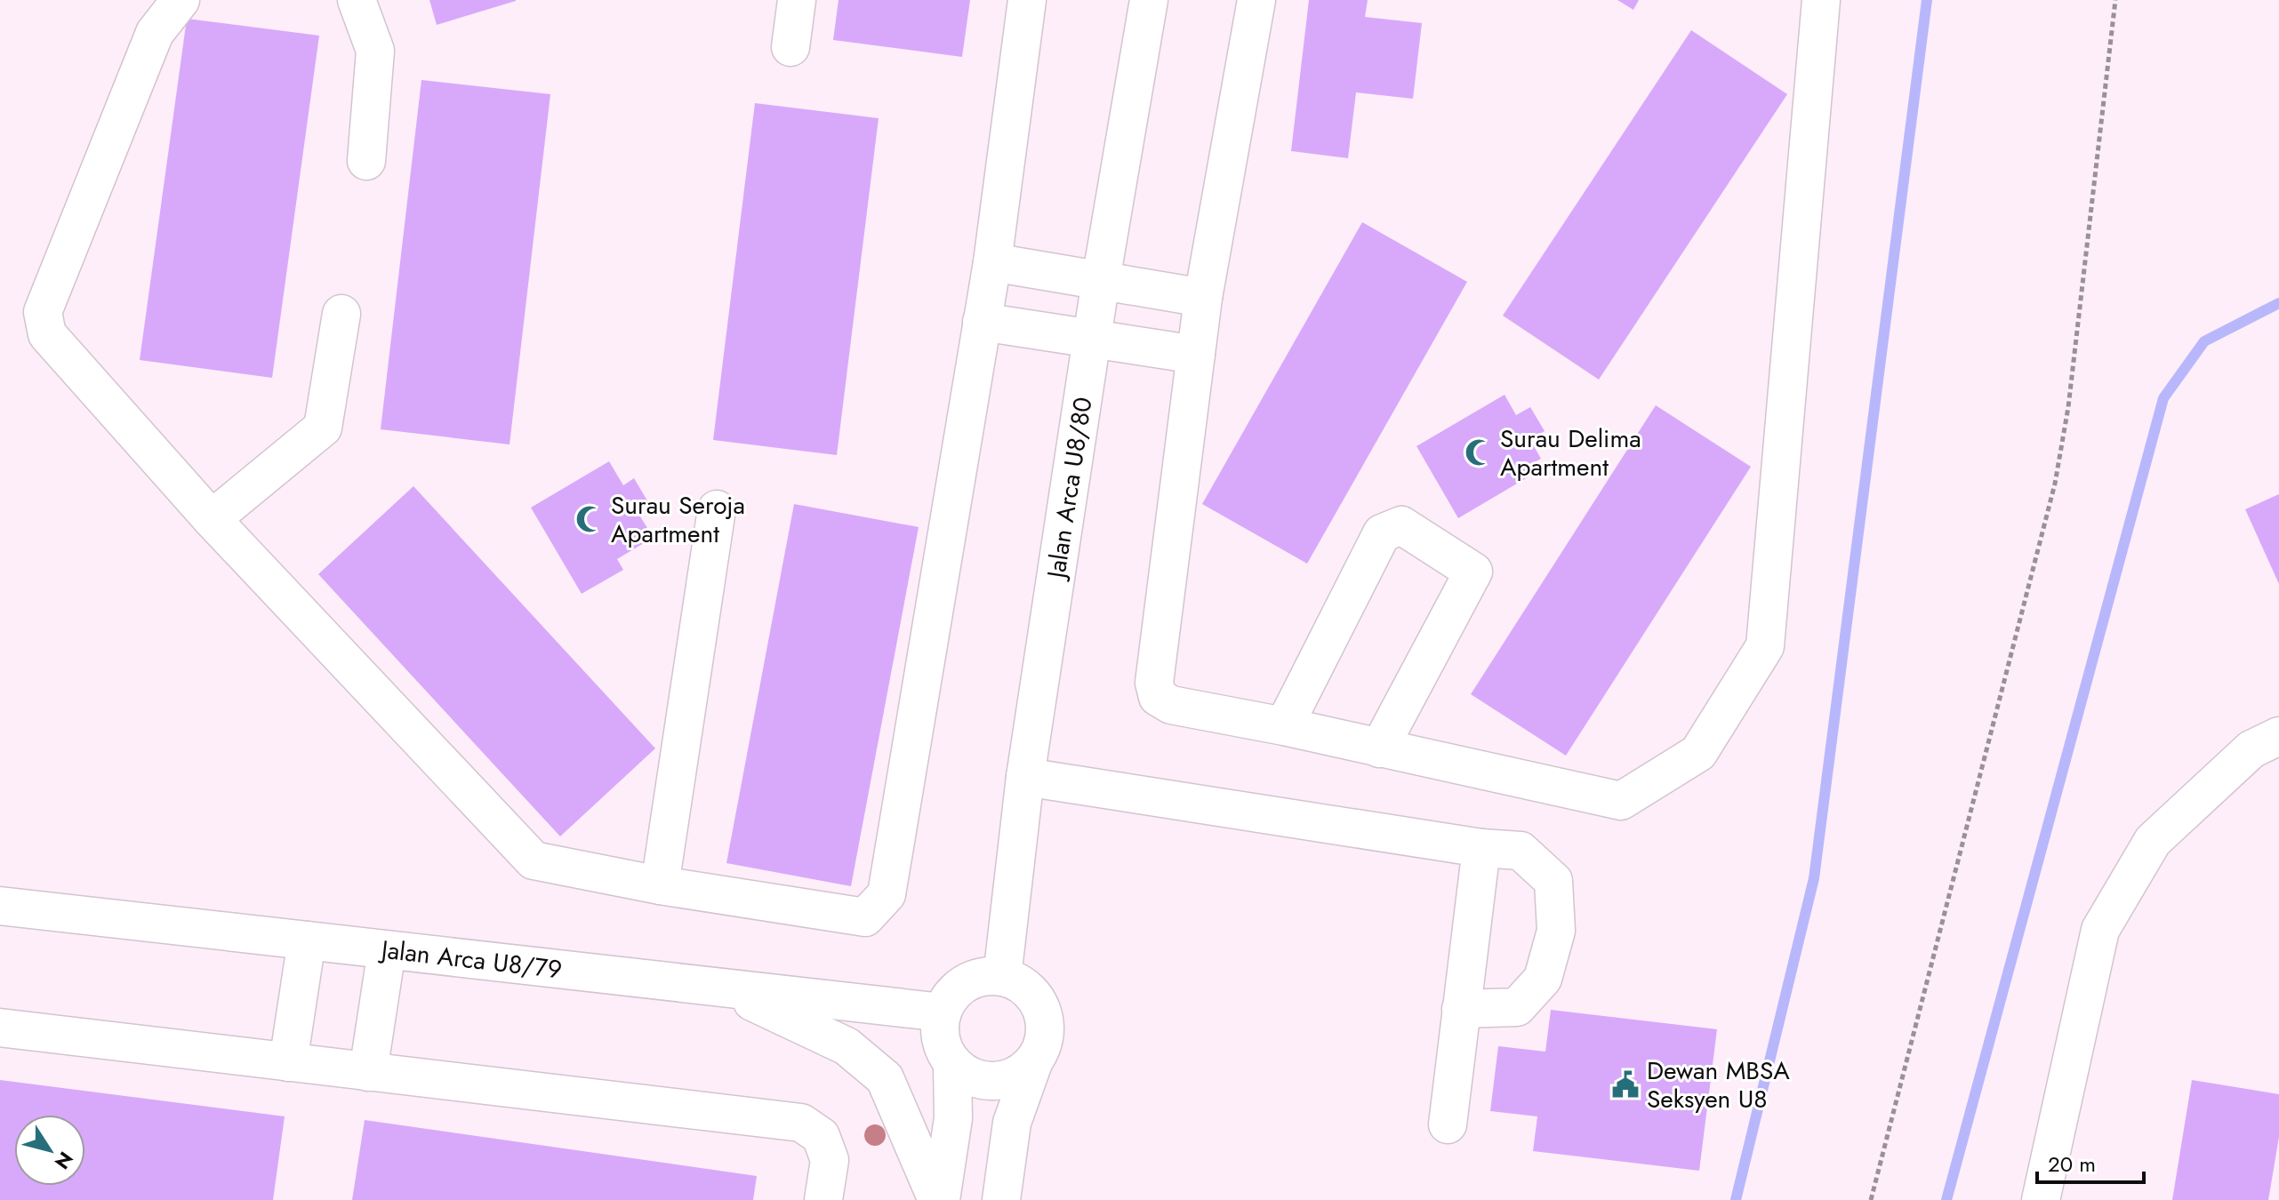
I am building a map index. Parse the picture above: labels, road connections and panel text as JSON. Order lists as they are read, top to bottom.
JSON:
{
  "streets": {
    "street": ["Jalan Arca U8/80", "Jalan Arca U8/79"]
  },
  "crossings": [
    ["Jalan Arca U8/80", "Jalan Arca U8/79"]
  ],
  "places": {
    "mosque": ["Surau Delima Apartment", "Surau Seroja Apartment"],
    "public building": ["Dewan MBSA Seksyen U8"]
  },
  "scale_bar": "20 m",
  "north": "bottom right"
}
